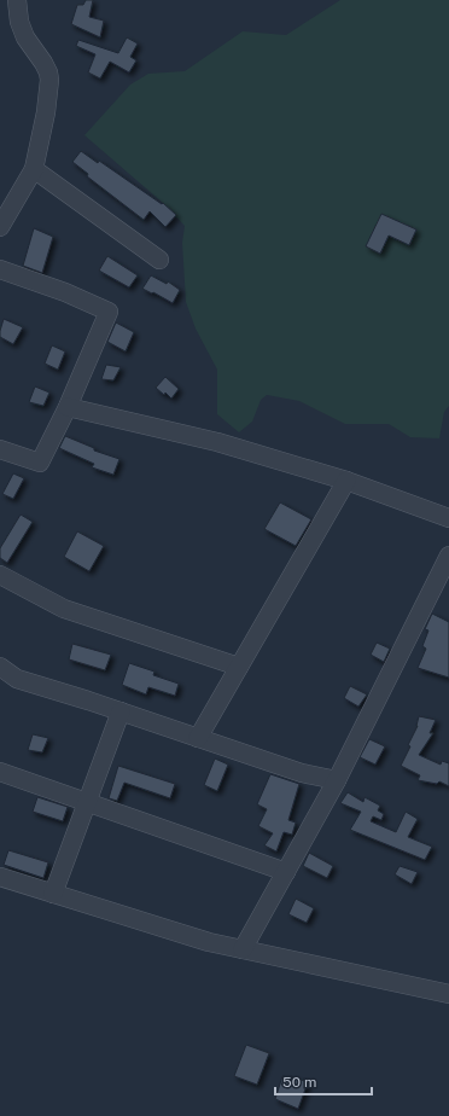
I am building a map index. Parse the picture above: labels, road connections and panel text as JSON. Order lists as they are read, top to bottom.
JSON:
{
  "scale_bar": "50 m"
}
